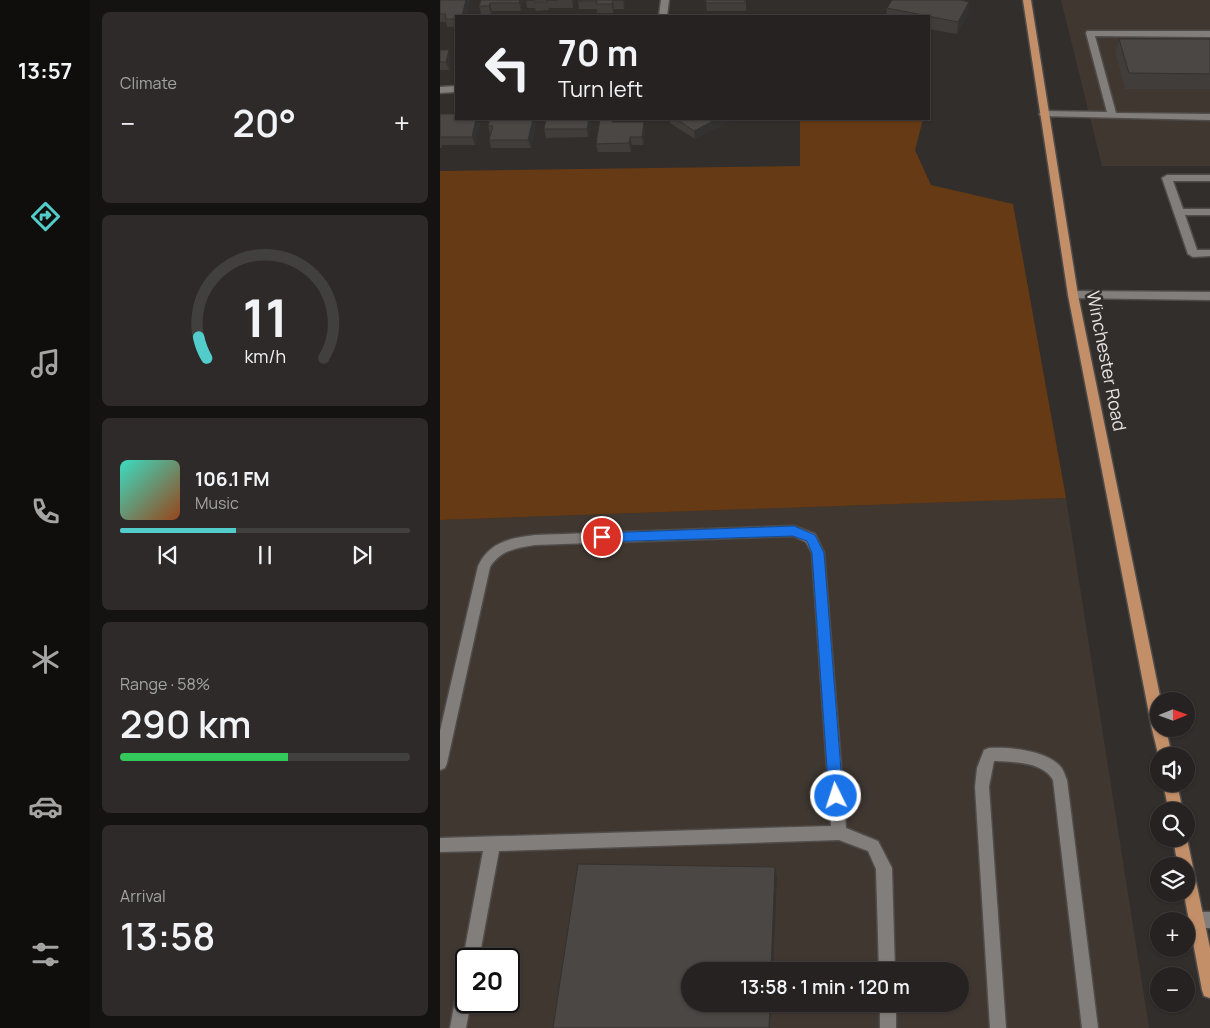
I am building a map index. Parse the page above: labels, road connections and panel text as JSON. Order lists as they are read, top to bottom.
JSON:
{
  "streets": {
    "main road": ["Winchester Road"]
  },
  "north": "right",
  "page": {
    "tabs": "13:57",
    "tile": [
      "Climate",
      ["Range · 58%", "290 km"],
      ["Arrival", "13:58"]
    ],
    "turn": ["70 m", "Turn left"],
    "heat": ["−", "20°", "+"],
    "song": ["106.1 FM", "Music"],
    "map_buttons": ["+", "−"],
    "limit": "20",
    "trip": "13:58 · 1 min · 120 m",
    "gauge": ["11", "km/h"]
  }
}
